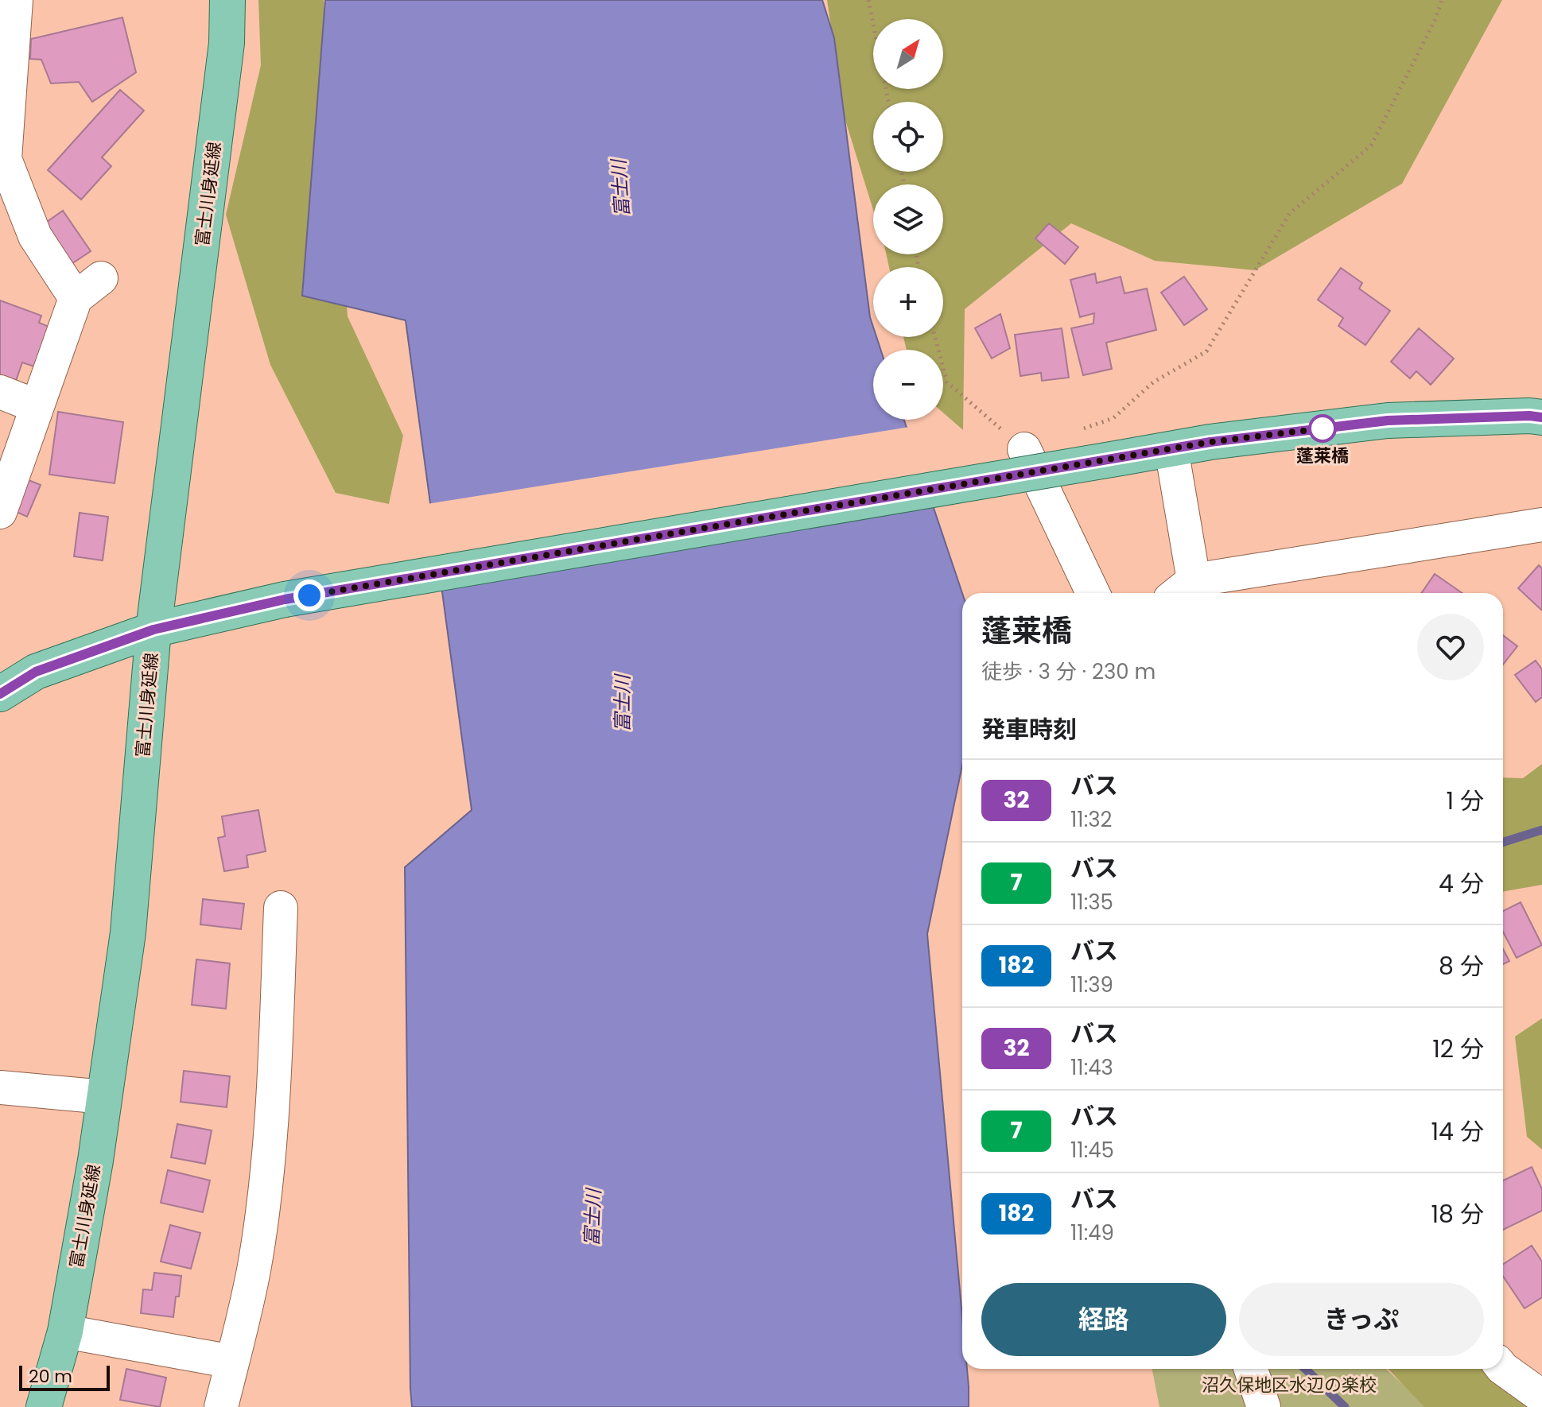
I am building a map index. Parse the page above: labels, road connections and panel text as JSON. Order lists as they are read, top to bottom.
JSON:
{
  "streets": {
    "main road": ["富士川身延線"]
  },
  "water": ["富士川"],
  "parks": ["沼久保地区水辺の楽校"],
  "places": ["蓬莱橋"],
  "lines": ["bus line 32"],
  "scale_bar": "20 m",
  "north": "top right",
  "page": {
    "map_buttons": ["+", "−"],
    "heading": [
      ["蓬莱橋", "徒歩 · 3 分 · 230 m"],
      "発車時刻"
    ],
    "list": [
      {
        "mark": "32",
        "name": "バス",
        "note": "11:32",
        "value": "1 分"
      },
      {
        "mark": "7",
        "name": "バス",
        "note": "11:35",
        "value": "4 分"
      },
      {
        "mark": "182",
        "name": "バス",
        "note": "11:39",
        "value": "8 分"
      },
      {
        "mark": "32",
        "name": "バス",
        "note": "11:43",
        "value": "12 分"
      },
      {
        "mark": "7",
        "name": "バス",
        "note": "11:45",
        "value": "14 分"
      },
      {
        "mark": "182",
        "name": "バス",
        "note": "11:49",
        "value": "18 分"
      }
    ],
    "buttons": ["経路", "きっぷ"],
    "scale": "20 m"
  }
}
